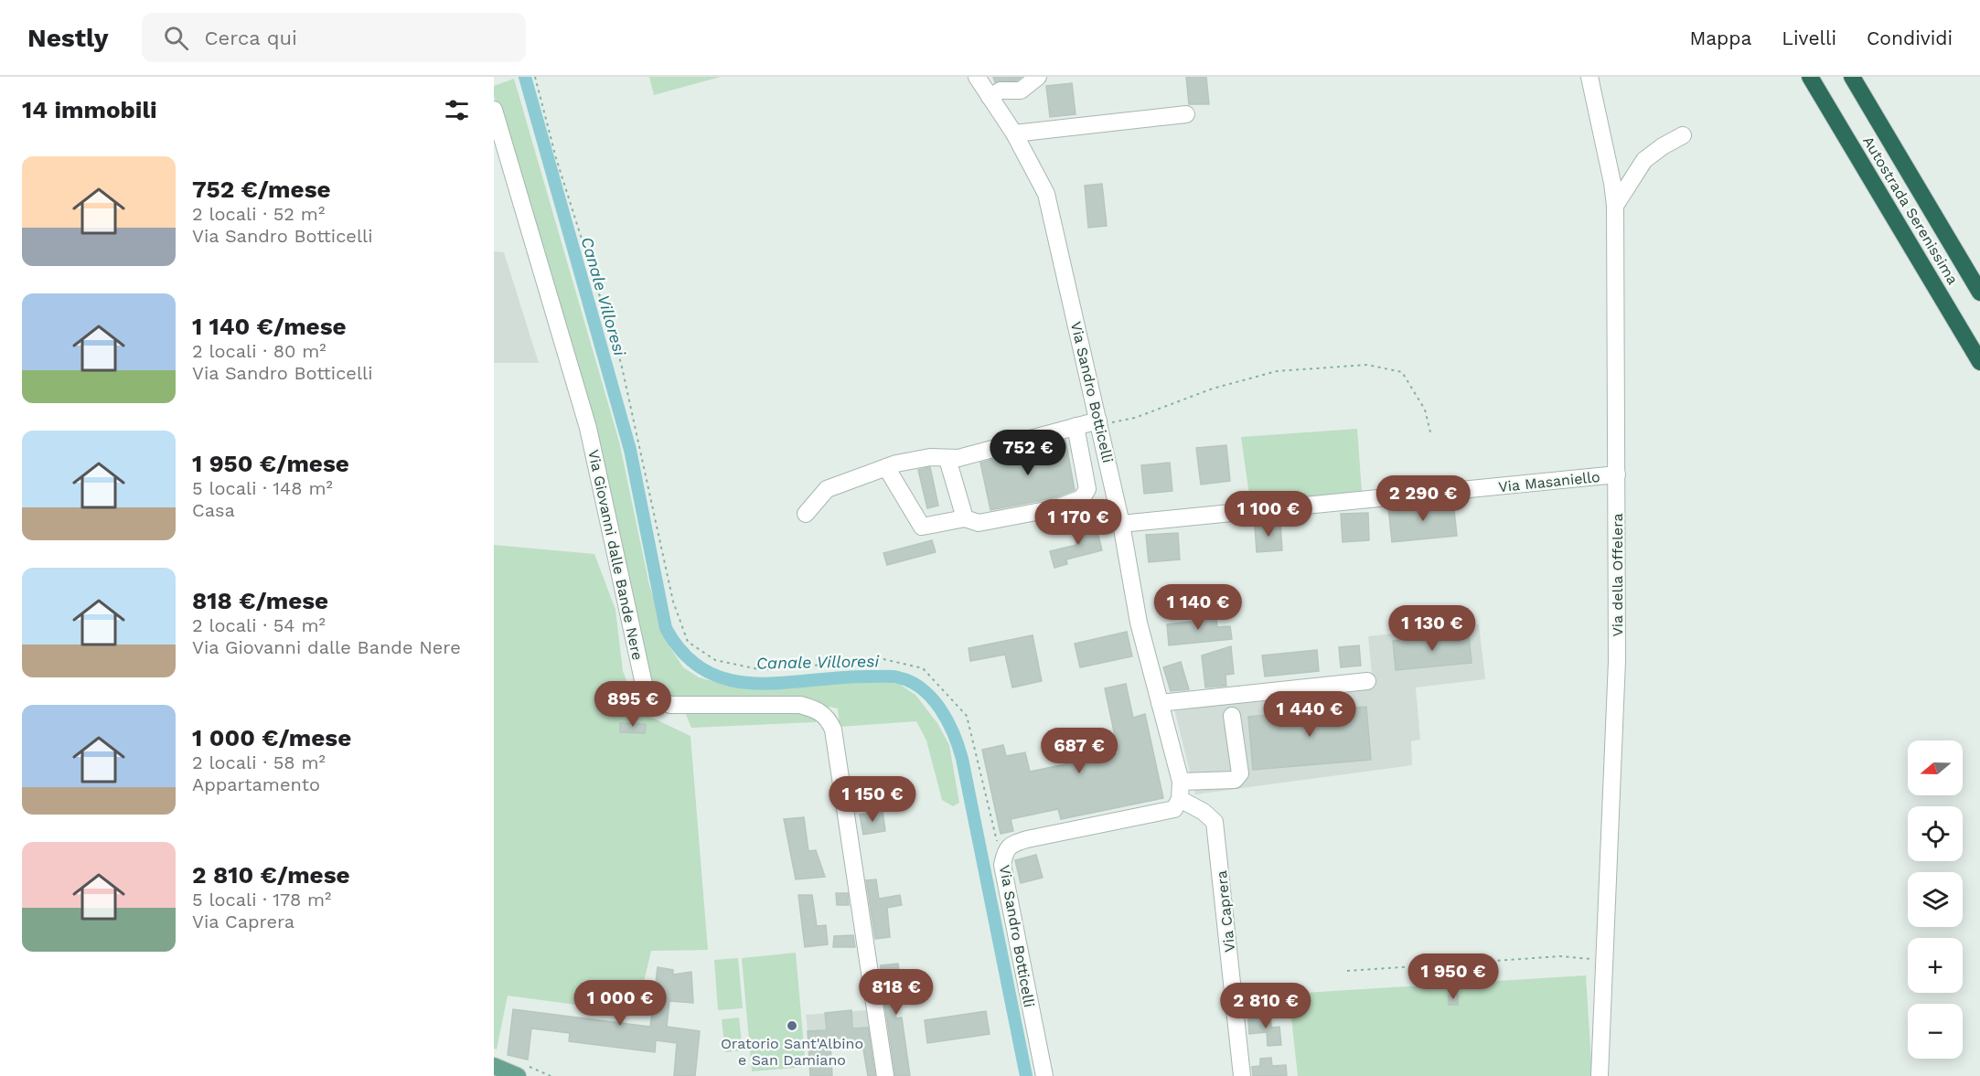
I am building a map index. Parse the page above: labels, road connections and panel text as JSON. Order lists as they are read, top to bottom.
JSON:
{
  "streets": {
    "highway": ["Autostrada Serenissima"],
    "street": [
      "Via Sandro Botticelli",
      "Via Masaniello",
      "Via Giovanni dalle Bande Nere",
      "Via della Offelera",
      "Via Caprera"
    ]
  },
  "crossings": [
    ["Via Sandro Botticelli", "Via Masaniello"],
    ["Via Sandro Botticelli", "Via Caprera"],
    ["Via Masaniello", "Via della Offelera"]
  ],
  "water": ["Canale Villoresi"],
  "places": ["Oratorio Sant'Albino e San Damiano"],
  "north": "left",
  "page": {
    "header": "Nestly",
    "search": "Cerca qui",
    "nav": ["Mappa", "Livelli", "Condividi"],
    "heading": "14 immobili",
    "list": [
      {
        "name": "752 €/mese",
        "note": "2 locali · 52 m² · Via Sandro Botticelli"
      },
      {
        "name": "1 140 €/mese",
        "note": "2 locali · 80 m² · Via Sandro Botticelli"
      },
      {
        "name": "1 950 €/mese",
        "note": "5 locali · 148 m² · Casa"
      },
      {
        "name": "818 €/mese",
        "note": "2 locali · 54 m² · Via Giovanni dalle Bande Nere"
      },
      {
        "name": "1 000 €/mese",
        "note": "2 locali · 58 m² · Appartamento"
      },
      {
        "name": "2 810 €/mese",
        "note": "5 locali · 178 m² · Via Caprera"
      }
    ],
    "price": [
      "752 €",
      "2 290 €",
      "1 100 €",
      "1 170 €",
      "1 140 €",
      "1 130 €",
      "895 €",
      "1 440 €",
      "687 €",
      "1 150 €",
      "1 950 €",
      "818 €",
      "1 000 €",
      "2 810 €"
    ],
    "map_buttons": ["+", "−"]
  }
}
